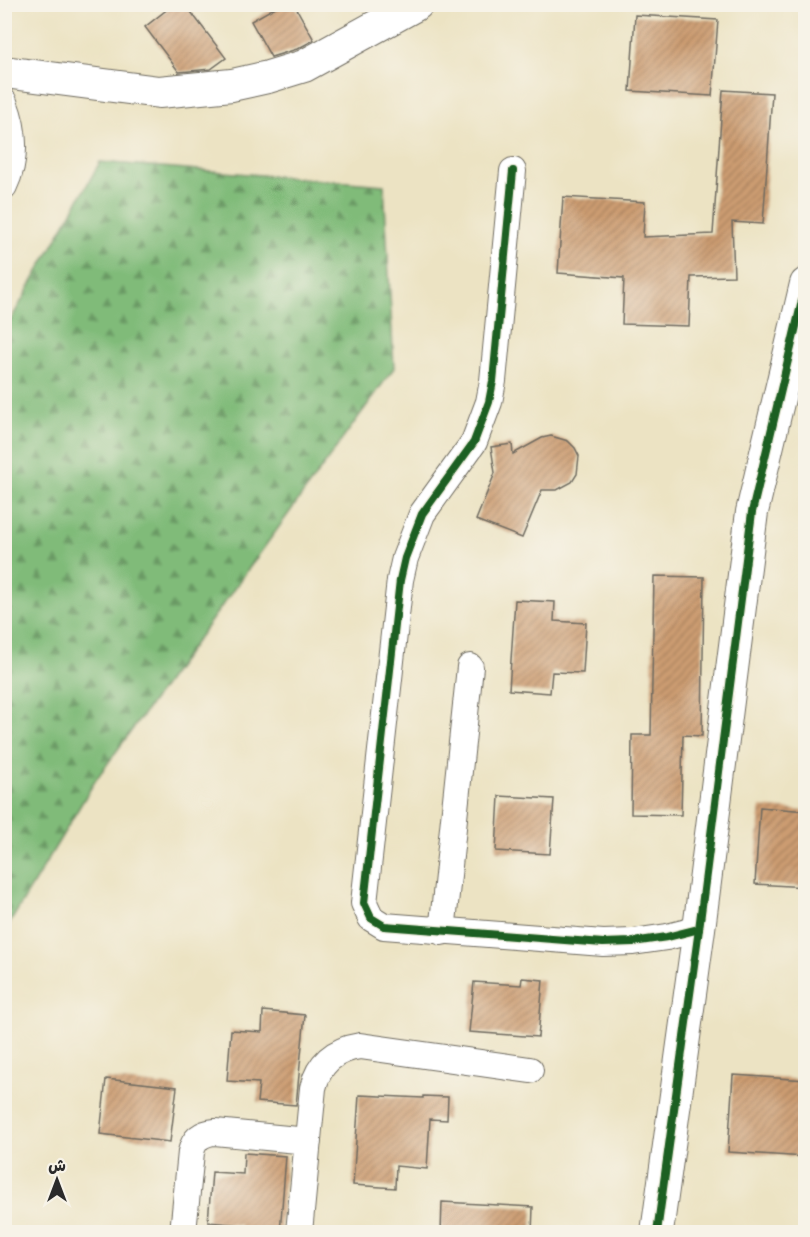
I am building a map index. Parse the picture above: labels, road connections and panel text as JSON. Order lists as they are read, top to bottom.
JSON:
{
  "north": "top"
}
